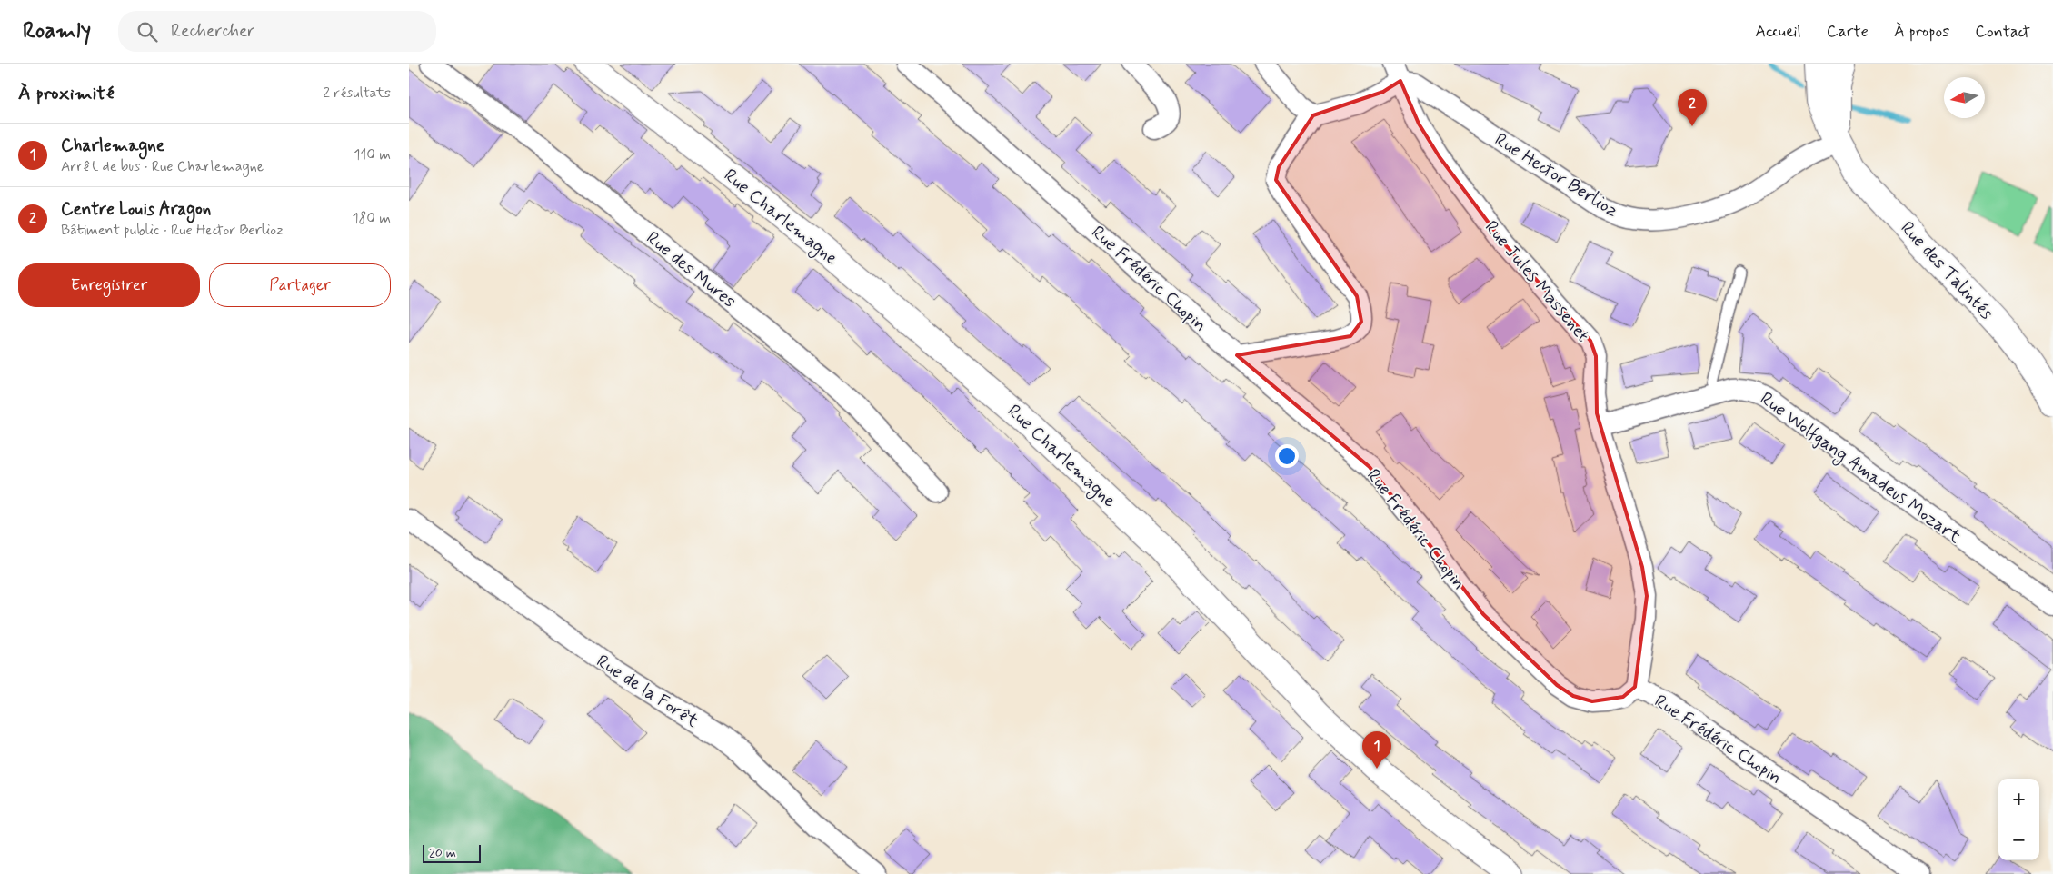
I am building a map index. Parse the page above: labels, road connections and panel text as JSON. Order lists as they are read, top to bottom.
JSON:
{
  "streets": {
    "street": [
      "Rue Hector Berlioz",
      "Rue Charlemagne",
      "Rue des Mures",
      "Rue des Talintés",
      "Rue Frédéric Chopin",
      "Rue Jules Massenet",
      "Rue Wolfgang Amadeus Mozart",
      "Rue de la Forêt"
    ]
  },
  "crossings": [
    ["Rue Hector Berlioz", "Rue des Talintés"],
    ["Rue Hector Berlioz", "Rue Jules Massenet"],
    ["Rue Frédéric Chopin", "Rue Jules Massenet"],
    ["Rue Jules Massenet", "Rue Wolfgang Amadeus Mozart"]
  ],
  "scale_bar": "20 m",
  "north": "left",
  "page": {
    "header": "Roamly",
    "search": "Rechercher",
    "nav": [
      "Accueil",
      "Carte",
      "À propos",
      "Contact"
    ],
    "heading": ["À proximité", "2 résultats"],
    "pins": ["2", "1"],
    "list": [
      {
        "mark": "1",
        "name": "Charlemagne",
        "note": "Arrêt de bus · Rue Charlemagne",
        "value": "110 m"
      },
      {
        "mark": "2",
        "name": "Centre Louis Aragon",
        "note": "Bâtiment public · Rue Hector Berlioz",
        "value": "180 m"
      }
    ],
    "buttons": ["Enregistrer", "Partager"],
    "map_buttons": ["+", "−"],
    "scale": "20 m"
  }
}
